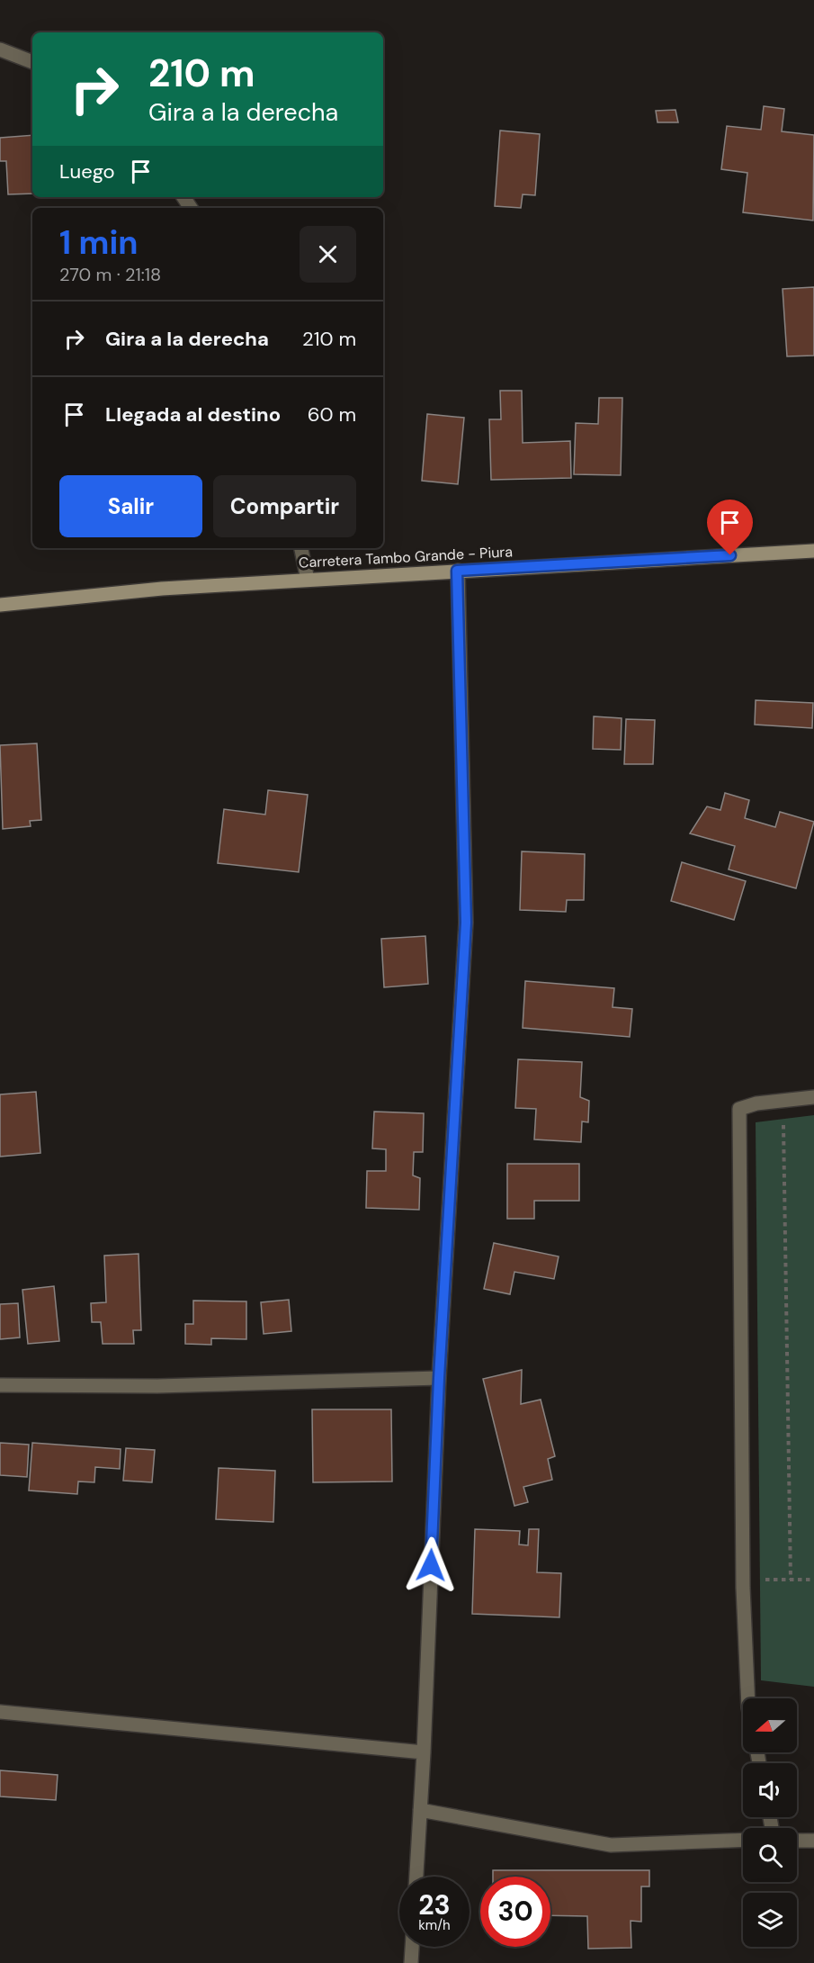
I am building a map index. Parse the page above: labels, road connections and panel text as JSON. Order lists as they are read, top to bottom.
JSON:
{
  "streets": {
    "main road": ["Carretera Tambo Grande - Piura"]
  },
  "north": "left",
  "page": {
    "turn": ["210 m", "Gira a la derecha"],
    "then": "Luego",
    "heading": ["1 min", "270 m · 21:18"],
    "list": [
      {
        "name": "Gira a la derecha",
        "value": "210 m"
      },
      {
        "name": "Llegada al destino",
        "value": "60 m"
      }
    ],
    "buttons": ["Salir", "Compartir"],
    "speed": "23 km/h",
    "limit": "30"
  }
}
